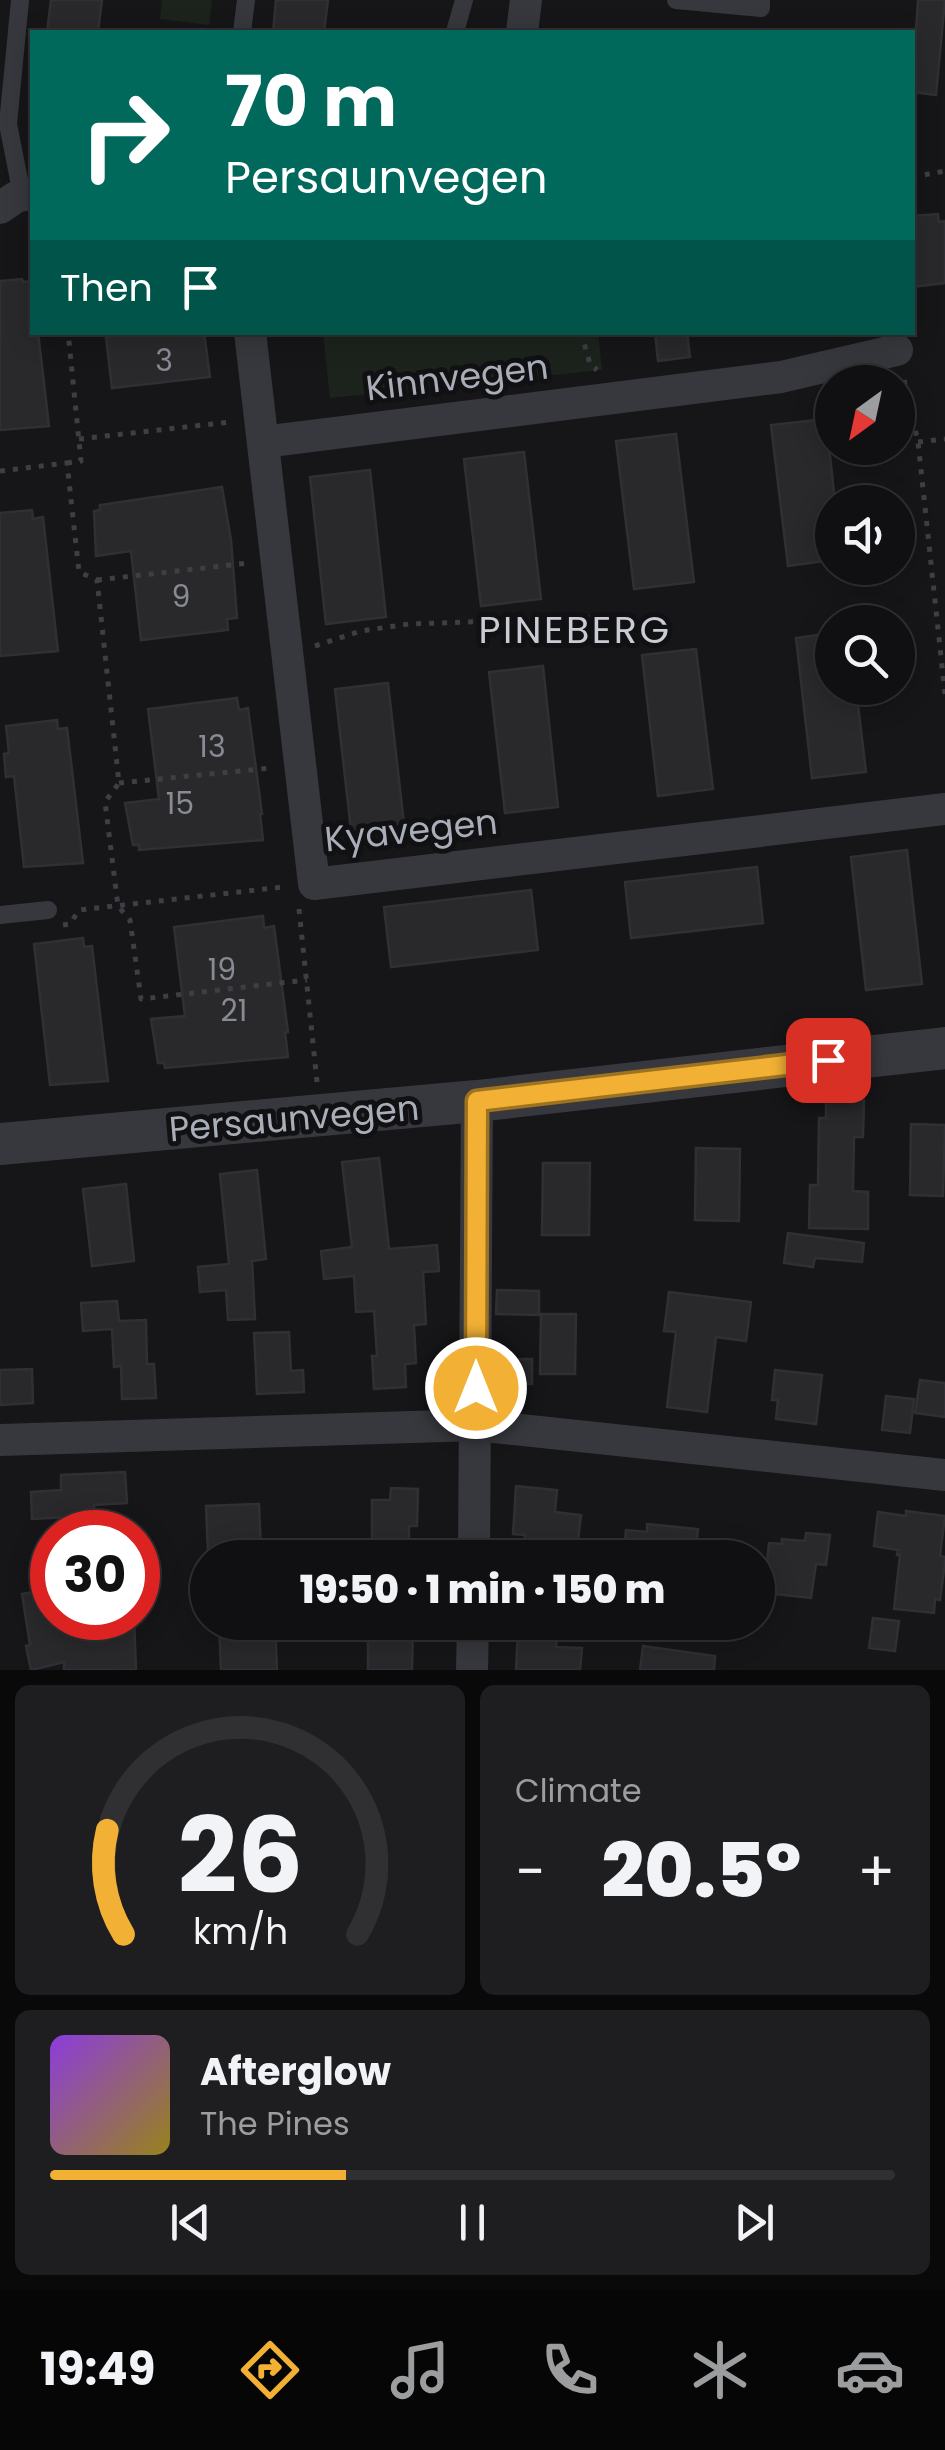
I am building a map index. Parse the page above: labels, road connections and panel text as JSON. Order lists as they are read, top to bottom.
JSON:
{
  "streets": {
    "street": ["Kinnvegen", "Kyavegen", "Persaunvegen"]
  },
  "crossings": [
    ["Kinnvegen", "Kyavegen"]
  ],
  "districts": ["PINEBERG"],
  "house_numbers": [
    "3",
    "9",
    "13",
    "15",
    "19",
    "21"
  ],
  "north": "bottom left",
  "page": {
    "turn": ["70 m", "Persaunvegen"],
    "then": "Then",
    "limit": "30",
    "trip": "19:50 · 1 min · 150 m",
    "tile": "Climate",
    "heat": ["−", "20.5°", "+"],
    "song": ["Afterglow", "The Pines"],
    "tabs": "19:49",
    "gauge": ["26", "km/h"]
  }
}
